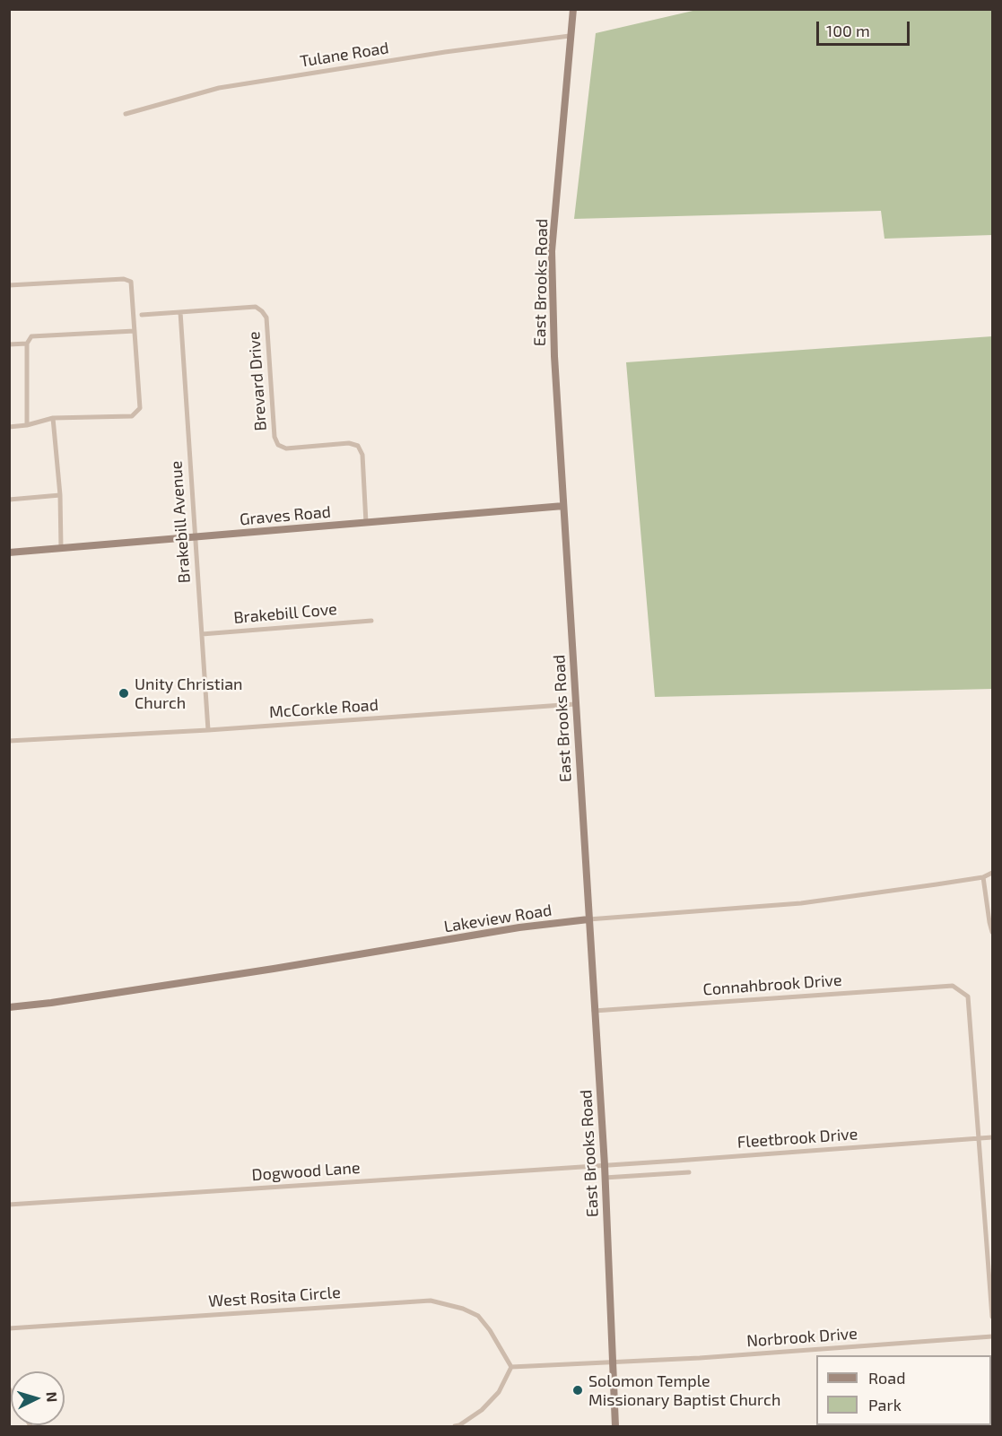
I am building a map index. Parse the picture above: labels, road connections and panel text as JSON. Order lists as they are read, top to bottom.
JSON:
{
  "streets": {
    "main road": ["East Brooks Road", "Graves Road", "Lakeview Road"],
    "street": [
      "Tulane Road",
      "Brevard Drive",
      "Brakebill Avenue",
      "Brakebill Cove",
      "McCorkle Road",
      "Connahbrook Drive",
      "Fleetbrook Drive",
      "Dogwood Lane",
      "West Rosita Circle",
      "Norbrook Drive"
    ]
  },
  "crossings": [
    ["Tulane Road", "East Brooks Road"],
    ["East Brooks Road", "Graves Road"],
    ["East Brooks Road", "McCorkle Road"],
    ["East Brooks Road", "Lakeview Road"],
    ["East Brooks Road", "Connahbrook Drive"],
    ["East Brooks Road", "Fleetbrook Drive"],
    ["East Brooks Road", "Dogwood Lane"],
    ["East Brooks Road", "Norbrook Drive"],
    ["Brevard Drive", "Graves Road"],
    ["Brevard Drive", "Brakebill Avenue"],
    ["Graves Road", "Brakebill Avenue"],
    ["Brakebill Avenue", "Brakebill Cove"],
    ["Brakebill Avenue", "McCorkle Road"],
    ["Connahbrook Drive", "Fleetbrook Drive"],
    ["Fleetbrook Drive", "Dogwood Lane"],
    ["West Rosita Circle", "Norbrook Drive"]
  ],
  "places": ["Unity Christian Church", "Solomon Temple Missionary Baptist Church"],
  "legend": ["Road", "Park"],
  "scale_bar": "100 m",
  "north": "right"
}
